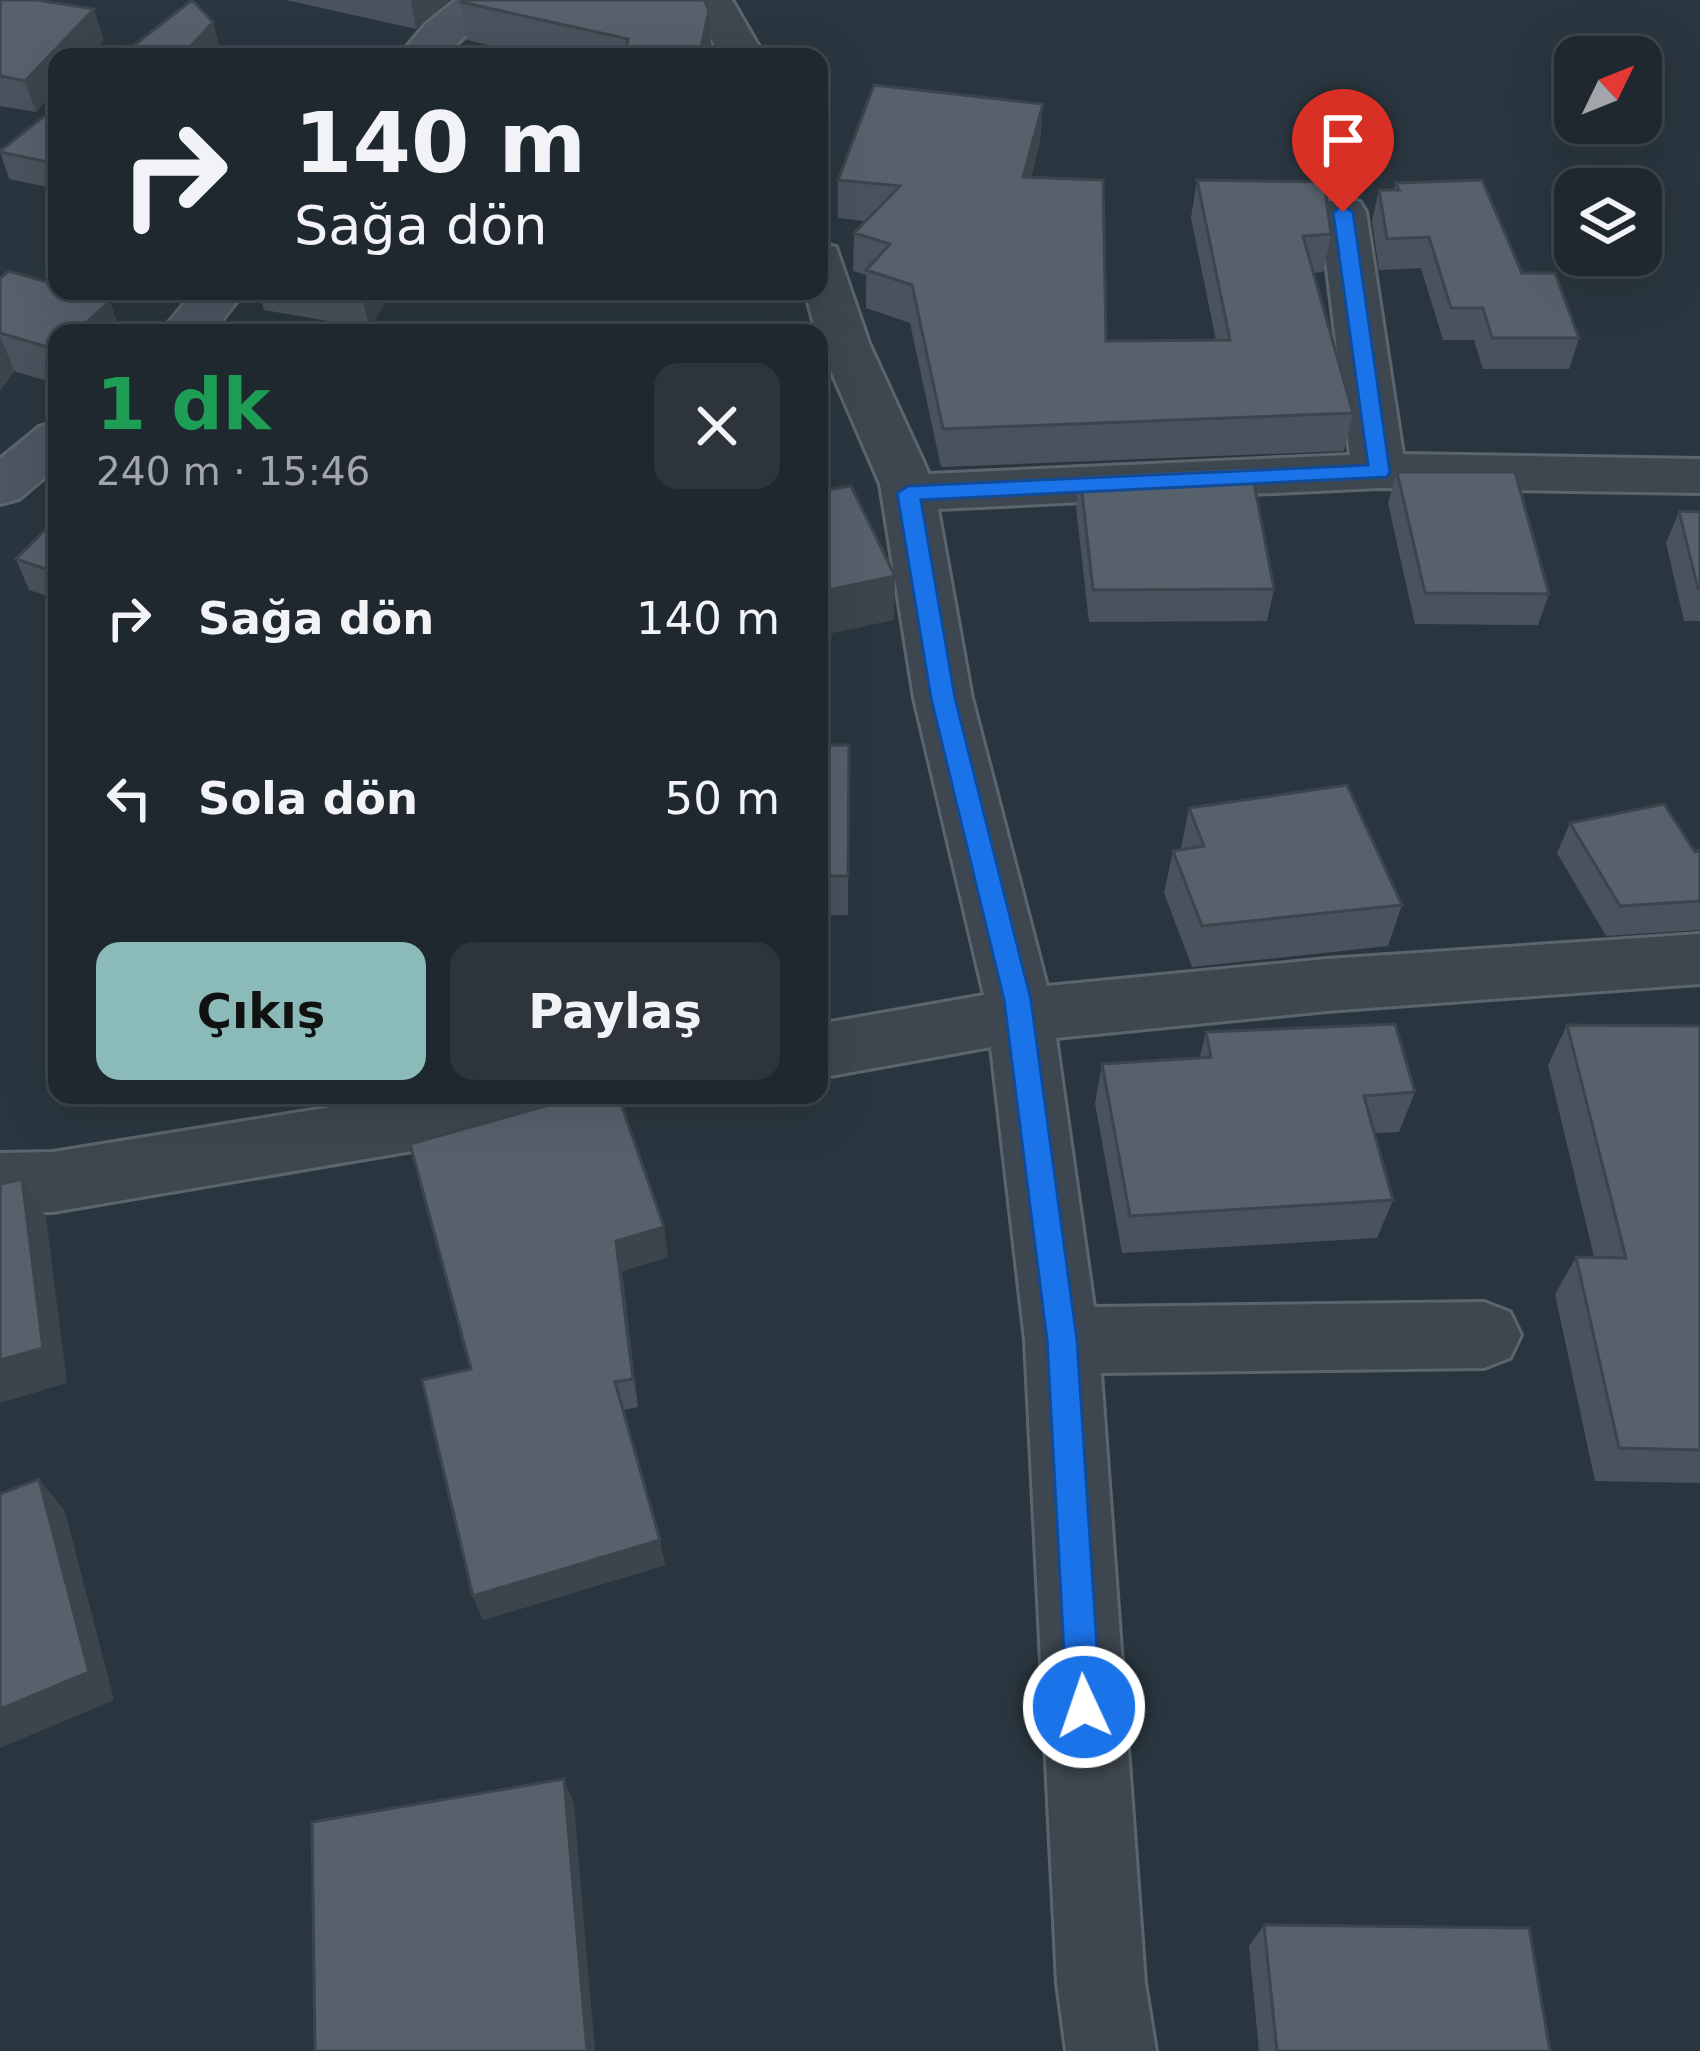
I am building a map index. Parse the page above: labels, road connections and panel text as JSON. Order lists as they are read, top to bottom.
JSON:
{
  "north": "top right",
  "page": {
    "turn": ["140 m", "Sağa dön"],
    "heading": ["1 dk", "240 m · 15:46"],
    "list": [
      {
        "name": "Sağa dön",
        "value": "140 m"
      },
      {
        "name": "Sola dön",
        "value": "50 m"
      }
    ],
    "buttons": ["Çıkış", "Paylaş"]
  }
}
